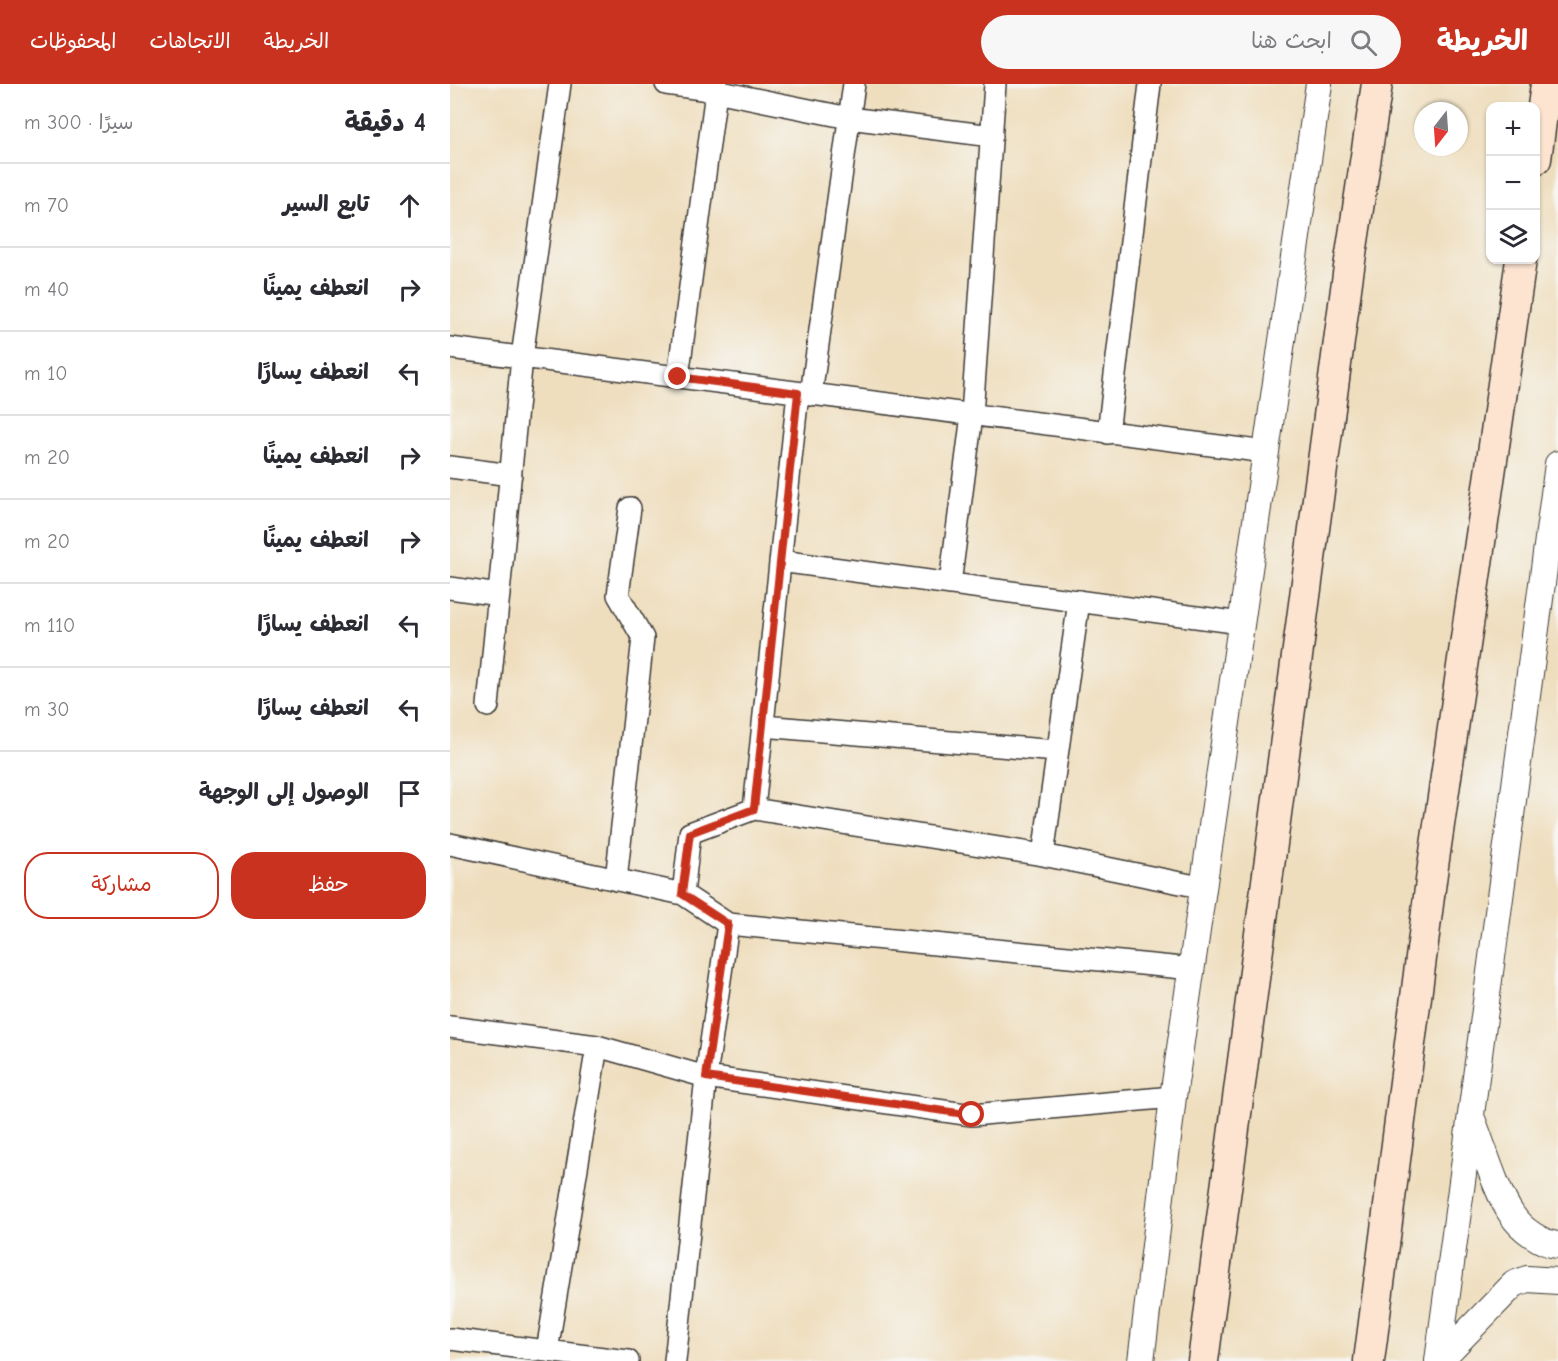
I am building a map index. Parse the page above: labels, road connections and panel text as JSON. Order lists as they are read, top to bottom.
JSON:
{
  "north": "bottom",
  "page": {
    "header": "الخريطة",
    "search": "ابحث هنا",
    "nav": ["الخريطة", "الاتجاهات", "المحفوظات"],
    "heading": ["4 دقيقة", "سيرًا · 300 m"],
    "map_buttons": ["+", "−"],
    "list": [
      ["تابع السير", "70 m"],
      ["انعطف يمينًا", "40 m"],
      ["انعطف يسارًا", "10 m"],
      ["انعطف يمينًا", "20 m"],
      ["انعطف يمينًا", "20 m"],
      ["انعطف يسارًا", "110 m"],
      ["انعطف يسارًا", "30 m"],
      "الوصول إلى الوجهة"
    ],
    "buttons": ["حفظ", "مشاركة"]
  }
}
